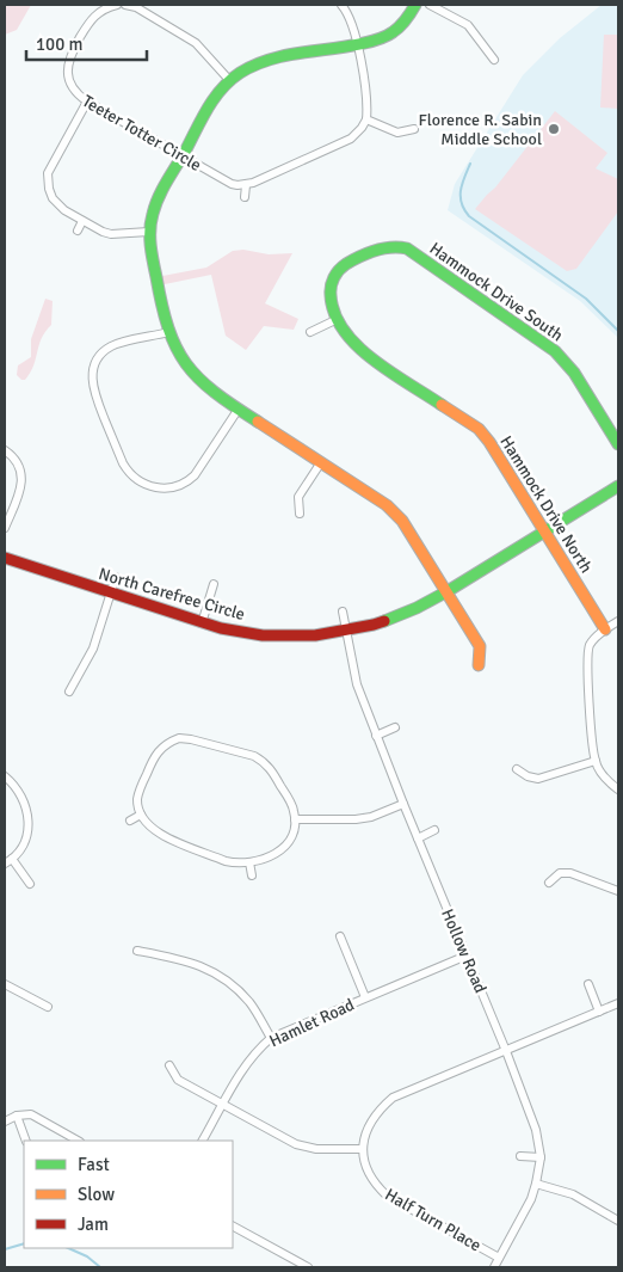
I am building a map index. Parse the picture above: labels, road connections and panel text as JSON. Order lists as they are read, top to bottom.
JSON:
{
  "streets": {
    "street": [
      "Teeter Totter Circle",
      "Hammock Drive South",
      "Hammock Drive North",
      "North Carefree Circle",
      "Hollow Road",
      "Hamlet Road",
      "Half Turn Place"
    ]
  },
  "crossings": [
    ["Hammock Drive South", "Hammock Drive North"],
    ["Hammock Drive North", "North Carefree Circle"],
    ["North Carefree Circle", "Hollow Road"],
    ["Hollow Road", "Hamlet Road"],
    ["Hollow Road", "Half Turn Place"]
  ],
  "places": ["Florence R. Sabin Middle School"],
  "legend": ["Fast", "Slow", "Jam"],
  "scale_bar": "100 m"
}
